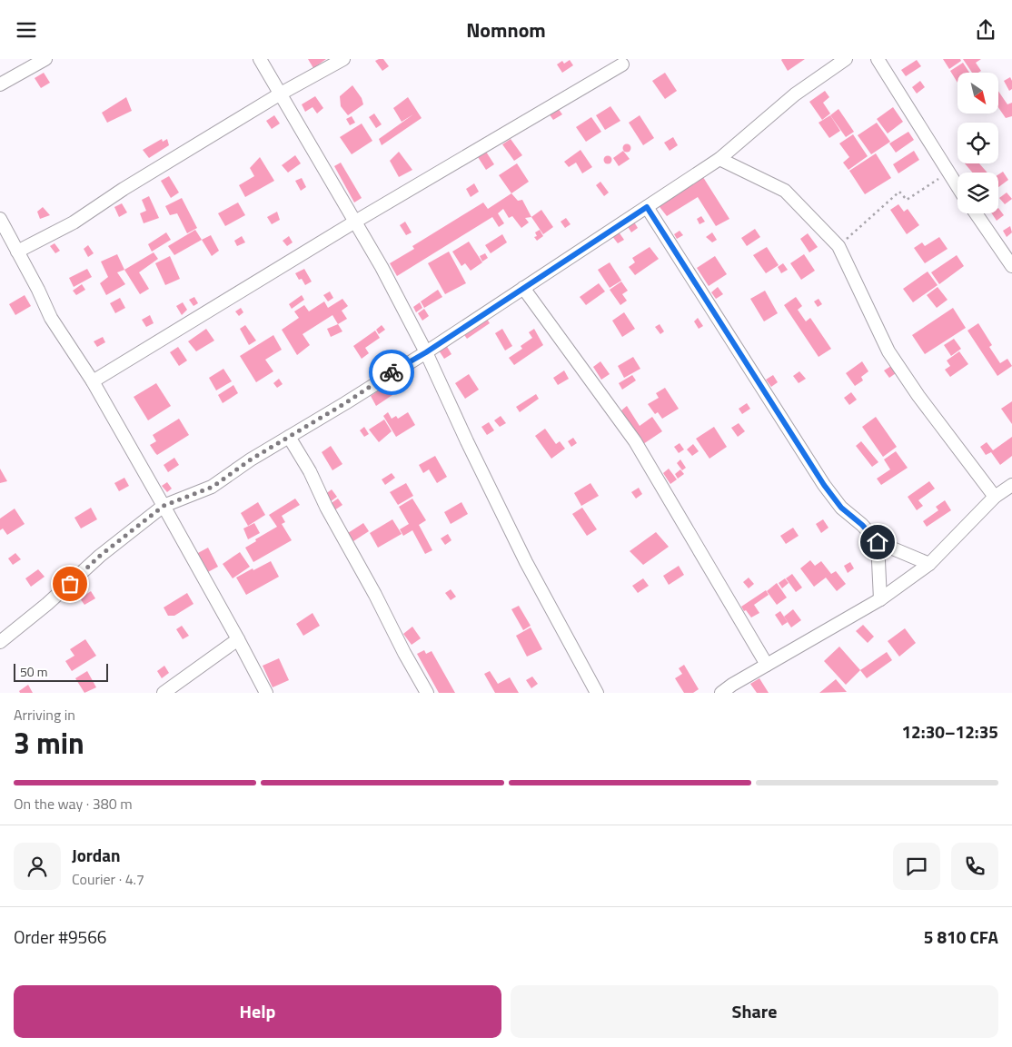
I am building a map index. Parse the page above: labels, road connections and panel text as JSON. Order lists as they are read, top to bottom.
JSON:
{
  "scale_bar": "50 m",
  "north": "bottom right",
  "page": {
    "header": "Nomnom",
    "scale": "50 m",
    "heading": ["3 min", "Arriving in", "12:30–12:35"],
    "panel": [
      "Jordan",
      "Courier · 4.7",
      "Order #9566",
      "5 810 CFA"
    ],
    "bar": "On the way · 380 m",
    "buttons": ["Help", "Share"]
  }
}
